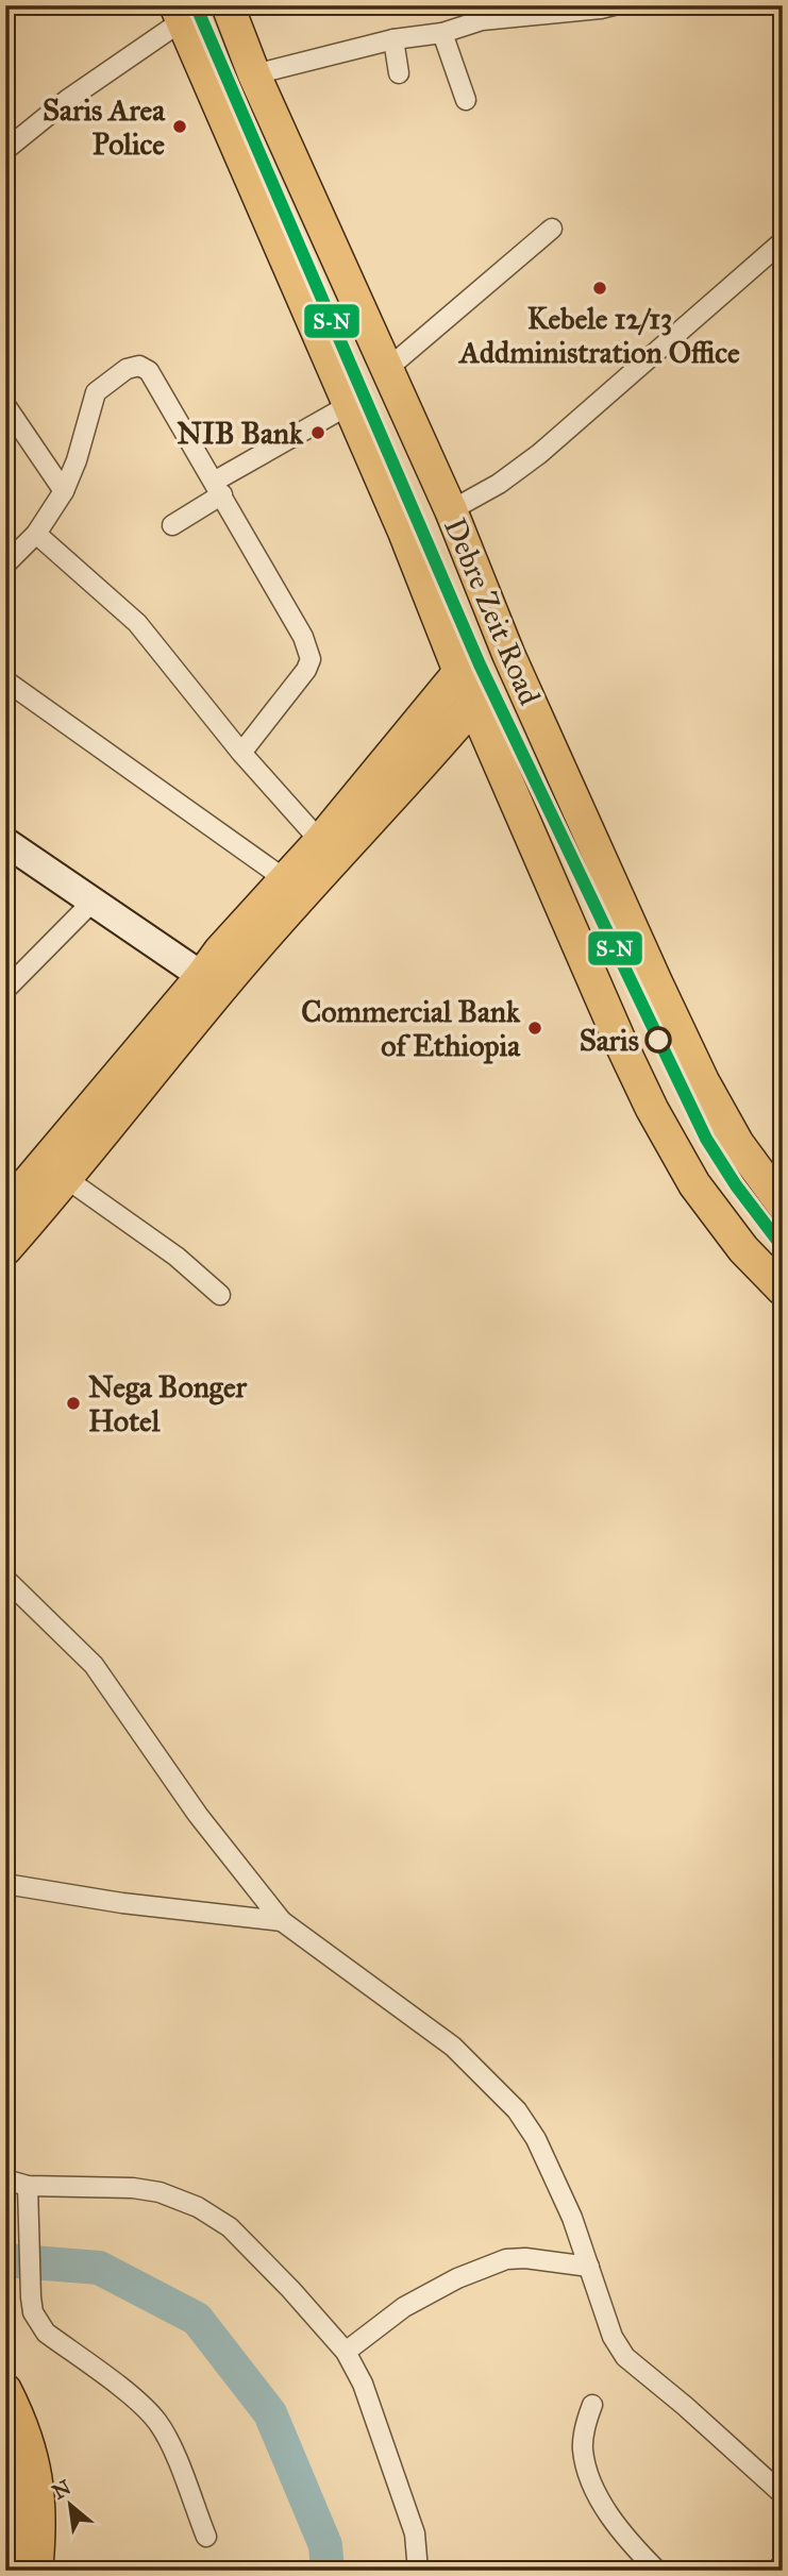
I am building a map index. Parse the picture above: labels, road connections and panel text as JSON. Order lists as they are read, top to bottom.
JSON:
{
  "streets": {
    "main road": ["Debre Zeit Road"]
  },
  "places": [
    "Saris Area Police",
    "Kebele 12/13 Addministration Office",
    "NIB Bank",
    "Commercial Bank of Ethiopia",
    "Saris",
    "Nega Bonger Hotel"
  ],
  "lines": ["transit line S-N"],
  "north": "top left"
}
